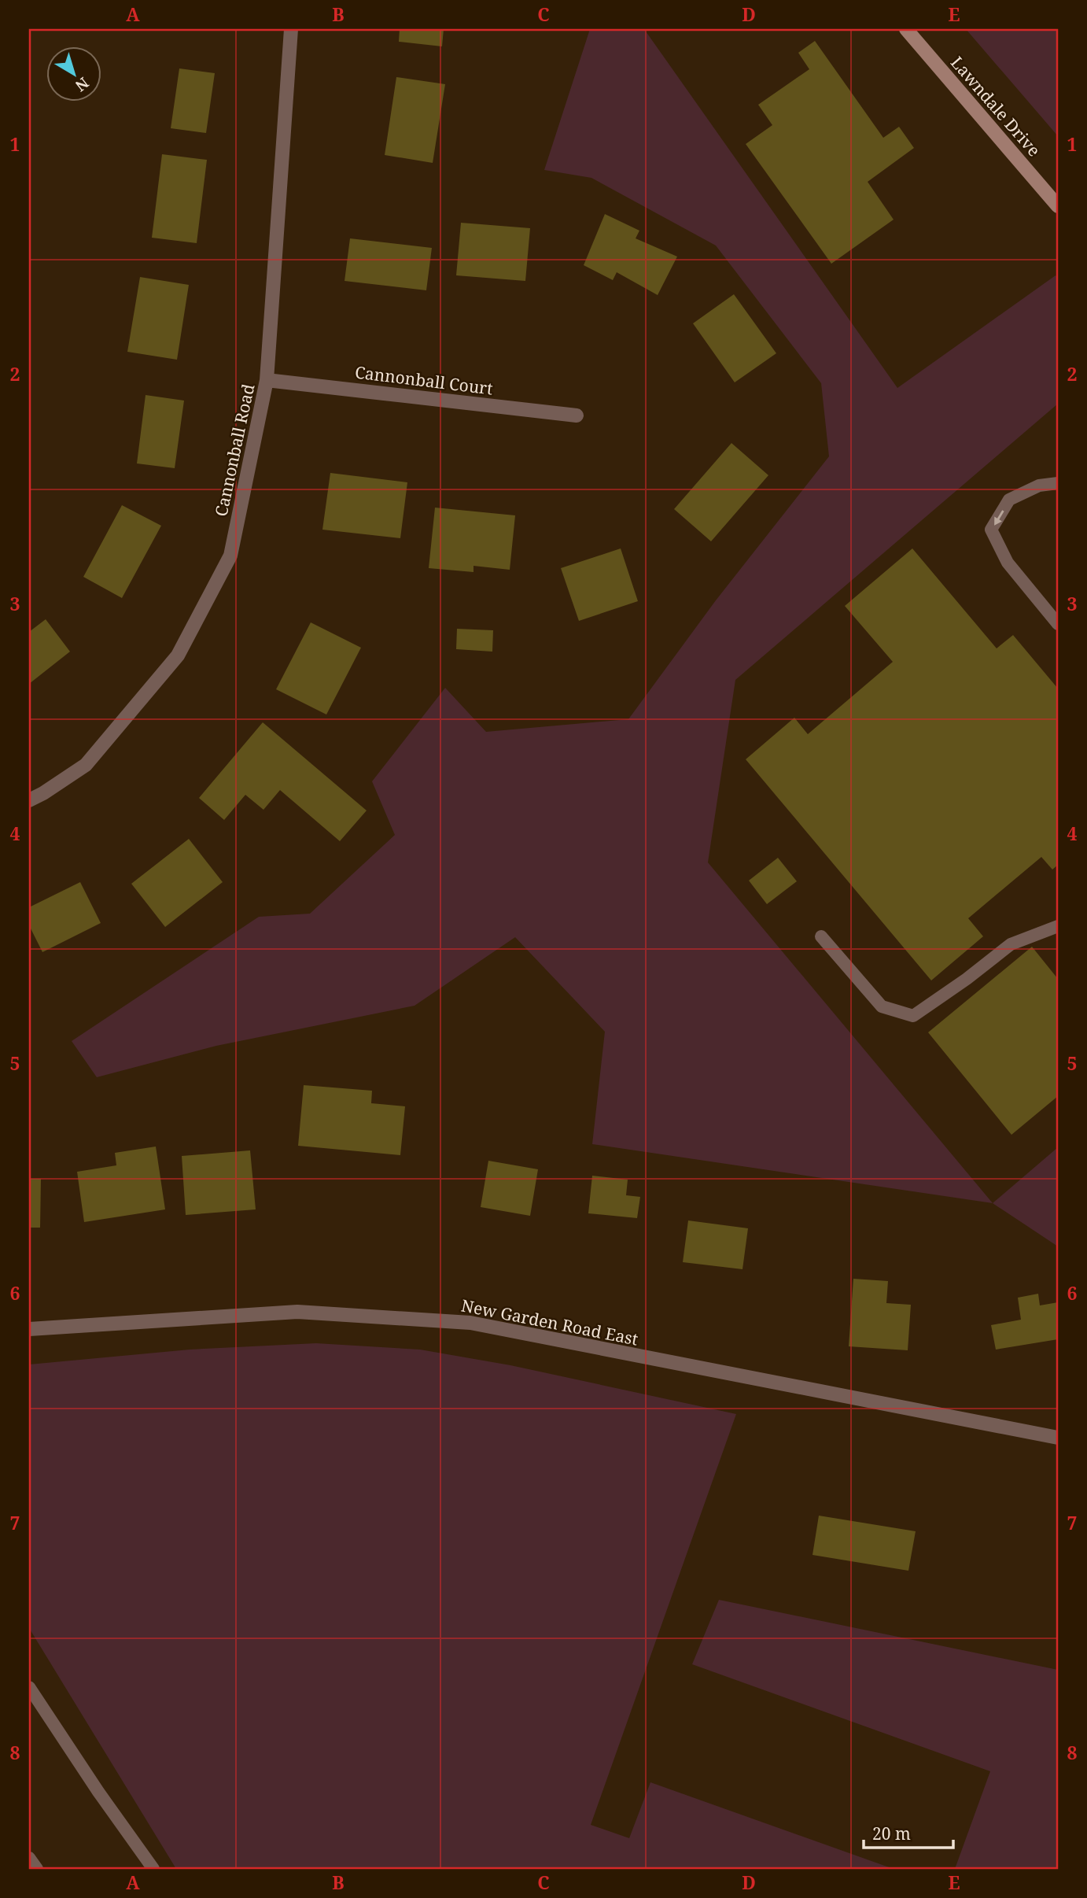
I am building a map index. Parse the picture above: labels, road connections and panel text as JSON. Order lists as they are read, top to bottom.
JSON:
{
  "streets": {
    "main road": ["Lawndale Drive"],
    "street": ["Cannonball Court", "Cannonball Road", "New Garden Road East"]
  },
  "crossings": [
    ["Cannonball Court", "Cannonball Road"]
  ],
  "scale_bar": "20 m",
  "north": "bottom right",
  "grid": {
    "columns": [
      "A",
      "B",
      "C",
      "D",
      "E"
    ],
    "rows": [
      "1",
      "2",
      "3",
      "4",
      "5",
      "6",
      "7",
      "8"
    ]
  }
}
